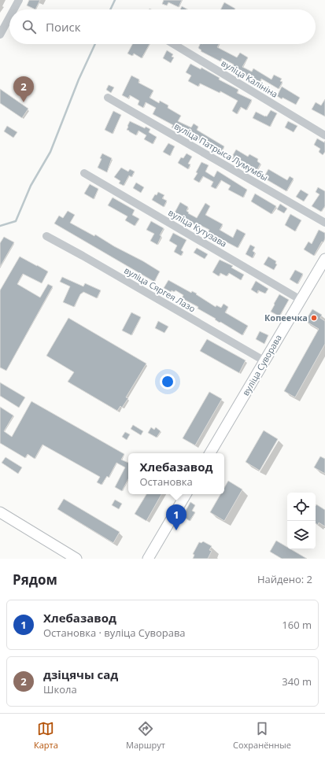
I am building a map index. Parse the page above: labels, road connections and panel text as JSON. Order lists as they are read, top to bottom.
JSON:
{
  "streets": {
    "main road": ["вуліца Суворава"],
    "street": [
      "вуліца Калініна",
      "вуліца Патрыса Лумумбы",
      "вуліца Кутузава",
      "вуліца Сяргея Лазо"
    ]
  },
  "crossings": [
    ["вуліца Кутузава", "вуліца Суворава"],
    ["вуліца Сяргея Лазо", "вуліца Суворава"]
  ],
  "places": ["Копеечка"],
  "page": {
    "search": "Поиск",
    "pins": ["2", "1"],
    "popup": ["Хлебазавод", "Остановка"],
    "heading": ["Рядом", "Найдено: 2"],
    "list": [
      {
        "mark": "1",
        "name": "Хлебазавод",
        "note": "Остановка · вуліца Суворава",
        "value": "160 m"
      },
      {
        "mark": "2",
        "name": "дзіцячы сад",
        "note": "Школа",
        "value": "340 m"
      }
    ],
    "nav": ["Карта", "Маршрут", "Сохранённые"]
  }
}
